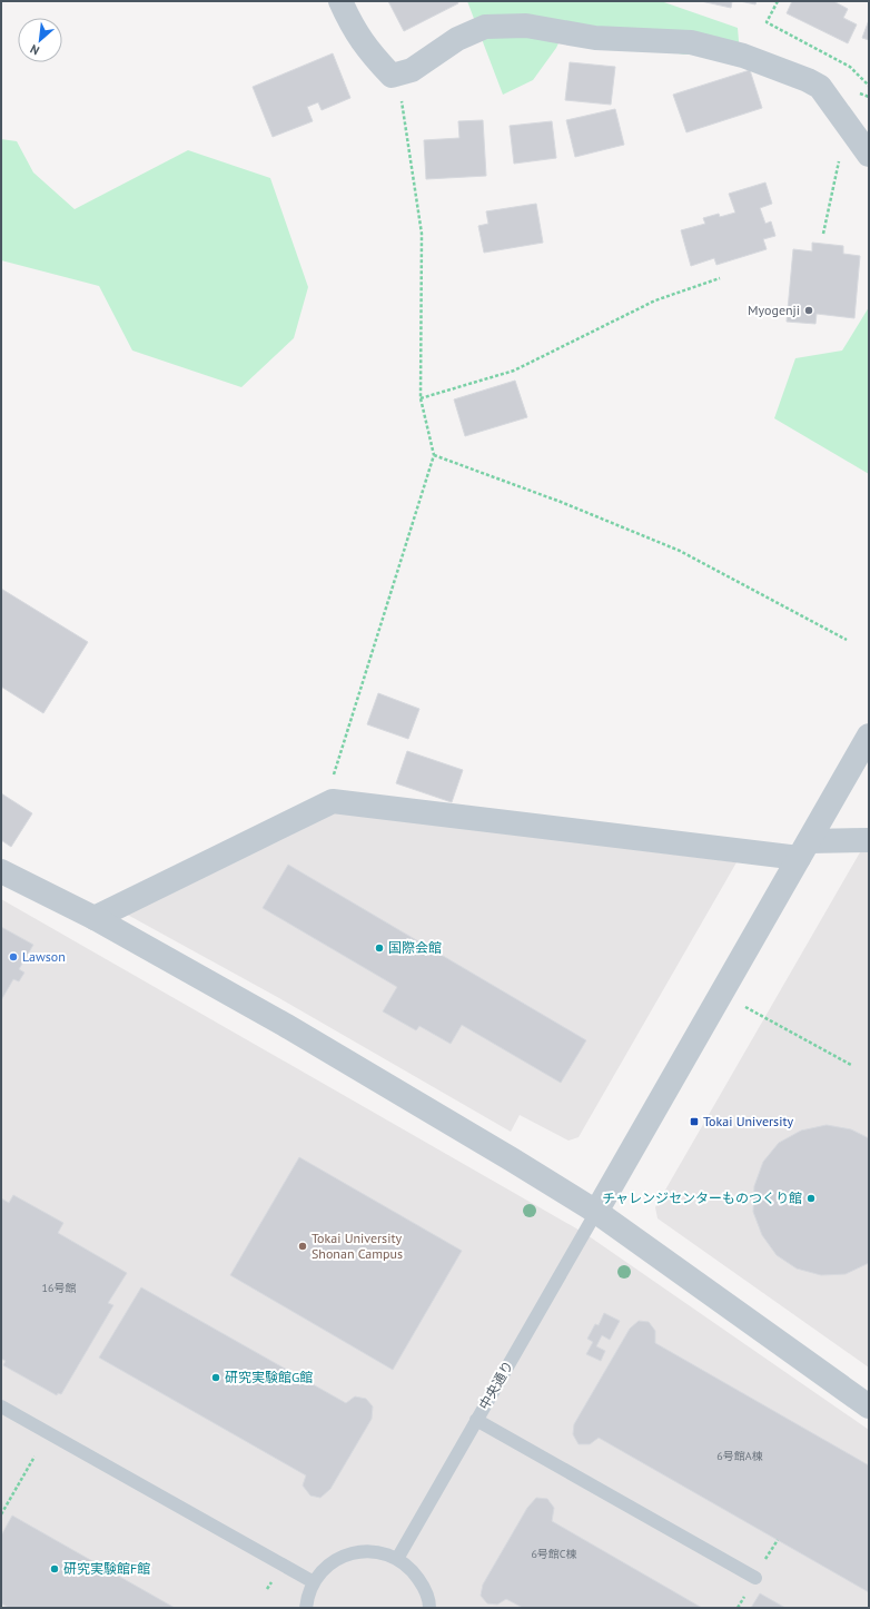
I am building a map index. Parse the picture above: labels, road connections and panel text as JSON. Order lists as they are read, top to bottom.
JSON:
{
  "streets": {
    "lane": ["中央通り"]
  },
  "places": {
    "other": [
      "Myogenji",
      "国際会館",
      "Lawson",
      "チャレンジセンターものつくり館",
      "Tokai University Shonan Campus",
      "研究実験館G館",
      "研究実験館F館"
    ],
    "transit": ["Tokai University"]
  },
  "house_numbers": ["16号館", "6号館A棟", "6号館C棟"],
  "north": "bottom left"
}
